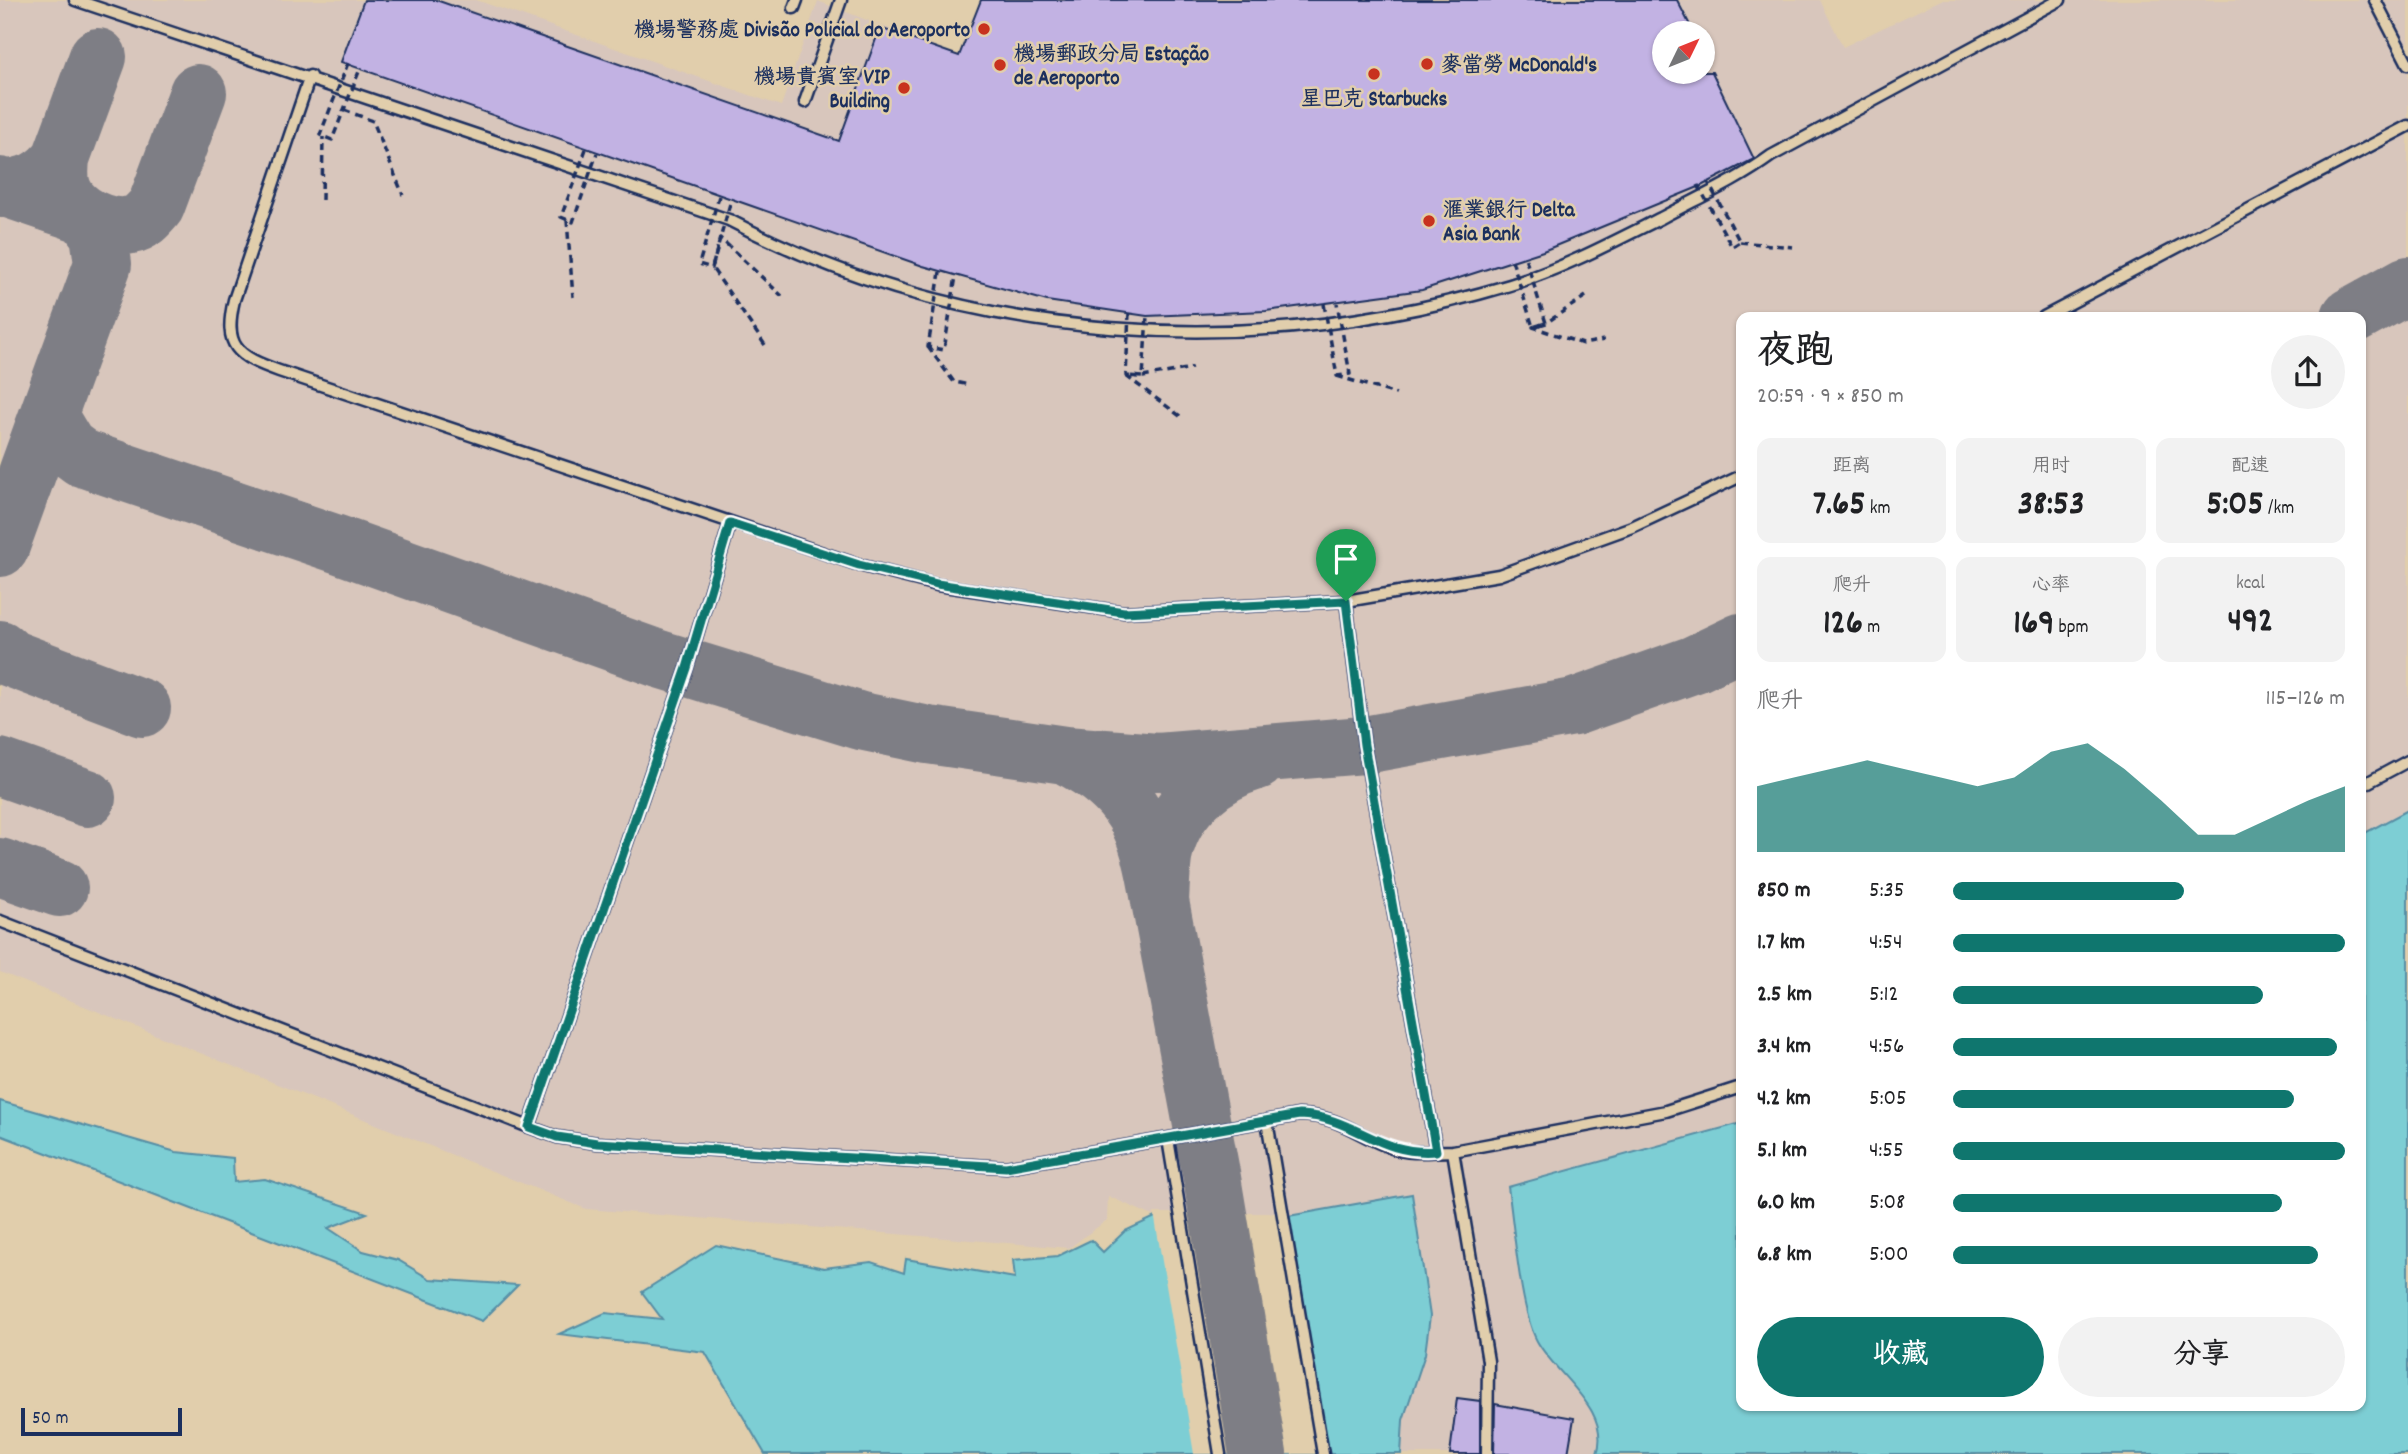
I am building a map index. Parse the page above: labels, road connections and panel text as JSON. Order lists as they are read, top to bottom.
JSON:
{
  "places": [
    "機場警務處 Divisão Policial do Aeroporto",
    "麥當勞 McDonald's",
    "機場郵政分局 Estação de Aeroporto",
    "星巴克 Starbucks",
    "機場貴賓室 VIP Building",
    "滙業銀行 Delta Asia Bank"
  ],
  "scale_bar": "50 m",
  "north": "top right",
  "page": {
    "heading": ["夜跑", "20:59 · 9 × 850 m"],
    "stats": [
      ["距离", "7.65 km"],
      ["用时", "38:53"],
      ["配速", "5:05 /km"],
      ["爬升", "126 m"],
      ["心率", "169 bpm"],
      ["kcal", "492"]
    ],
    "chart": ["爬升", "115–126 m"],
    "list": [
      {
        "name": "850 m",
        "note": "5:35"
      },
      {
        "name": "1.7 km",
        "note": "4:54"
      },
      {
        "name": "2.5 km",
        "note": "5:12"
      },
      {
        "name": "3.4 km",
        "note": "4:56"
      },
      {
        "name": "4.2 km",
        "note": "5:05"
      },
      {
        "name": "5.1 km",
        "note": "4:55"
      },
      {
        "name": "6.0 km",
        "note": "5:08"
      },
      {
        "name": "6.8 km",
        "note": "5:00"
      }
    ],
    "buttons": ["收藏", "分享"],
    "scale": "50 m"
  }
}
